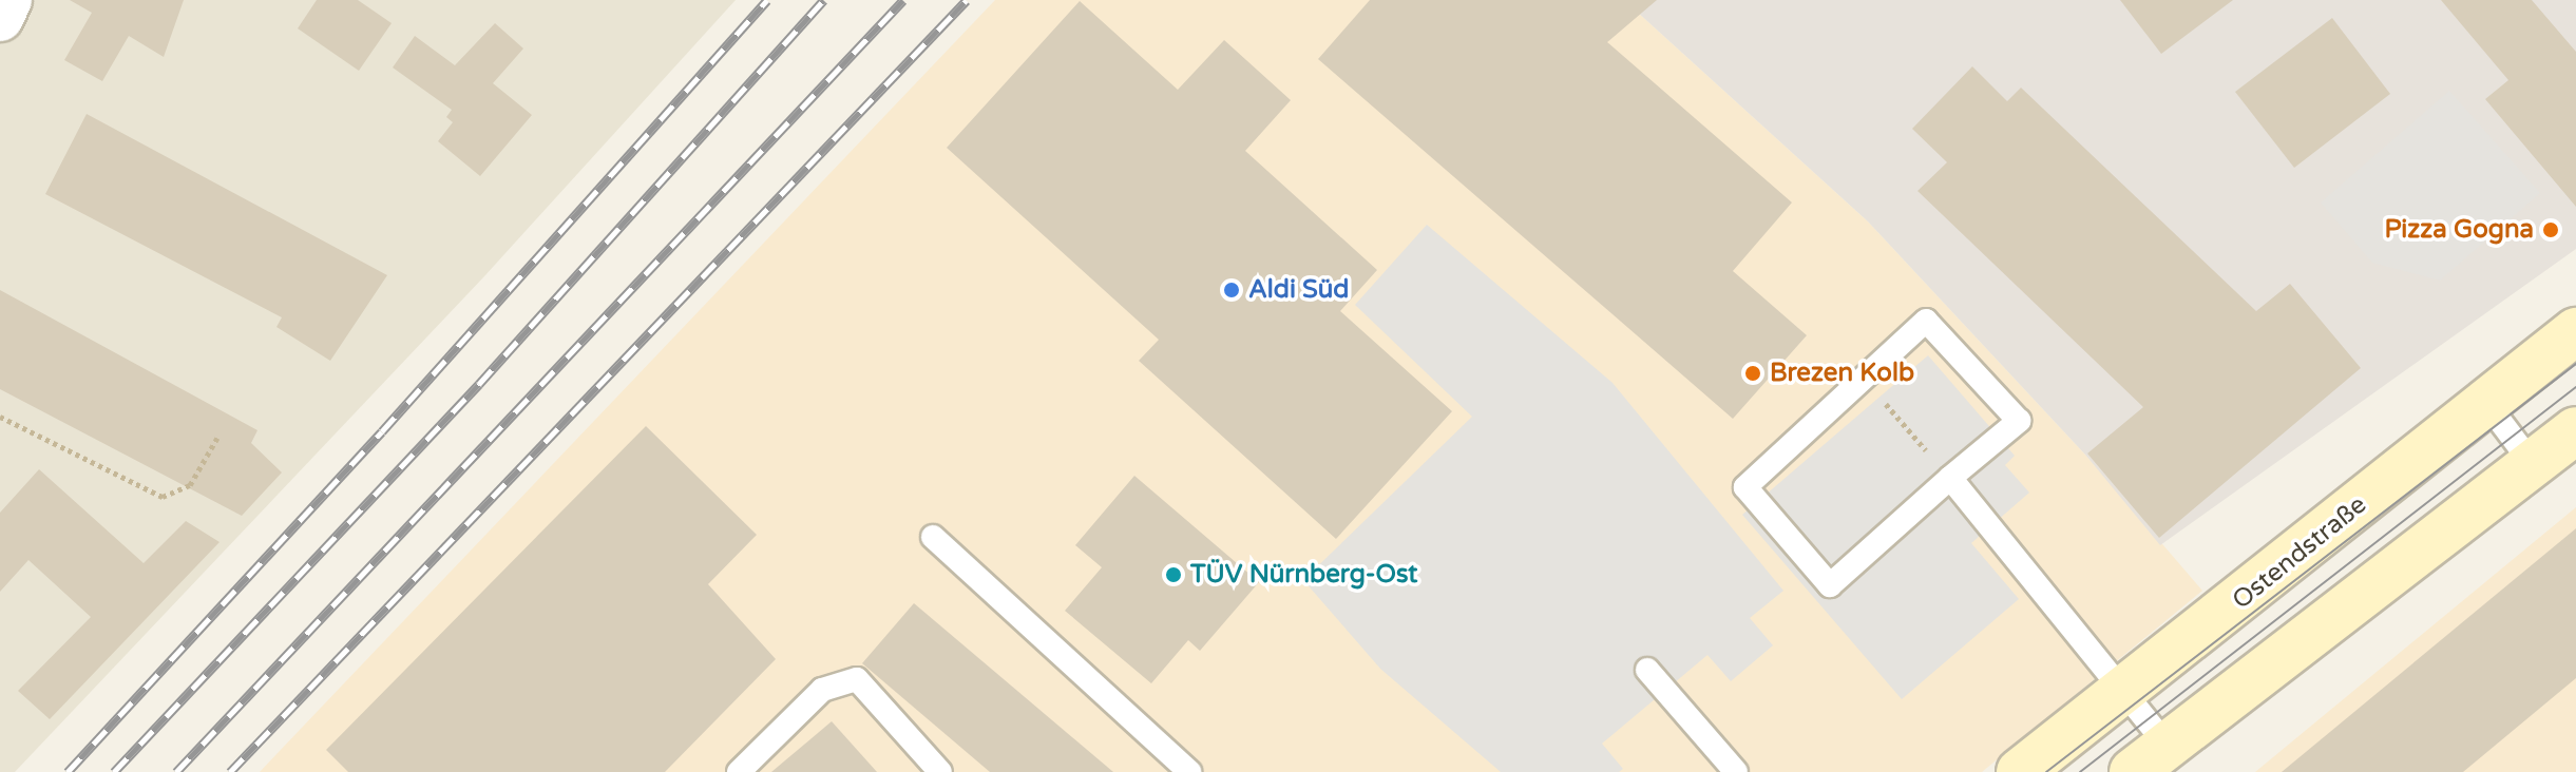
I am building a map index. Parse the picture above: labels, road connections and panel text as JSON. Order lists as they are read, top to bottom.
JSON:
{
  "streets": {
    "main road": ["Ostendstraße"]
  },
  "places": [
    "Pizza Gogna",
    "Aldi Süd",
    "Brezen Kolb",
    "TÜV Nürnberg-Ost"
  ]
}
